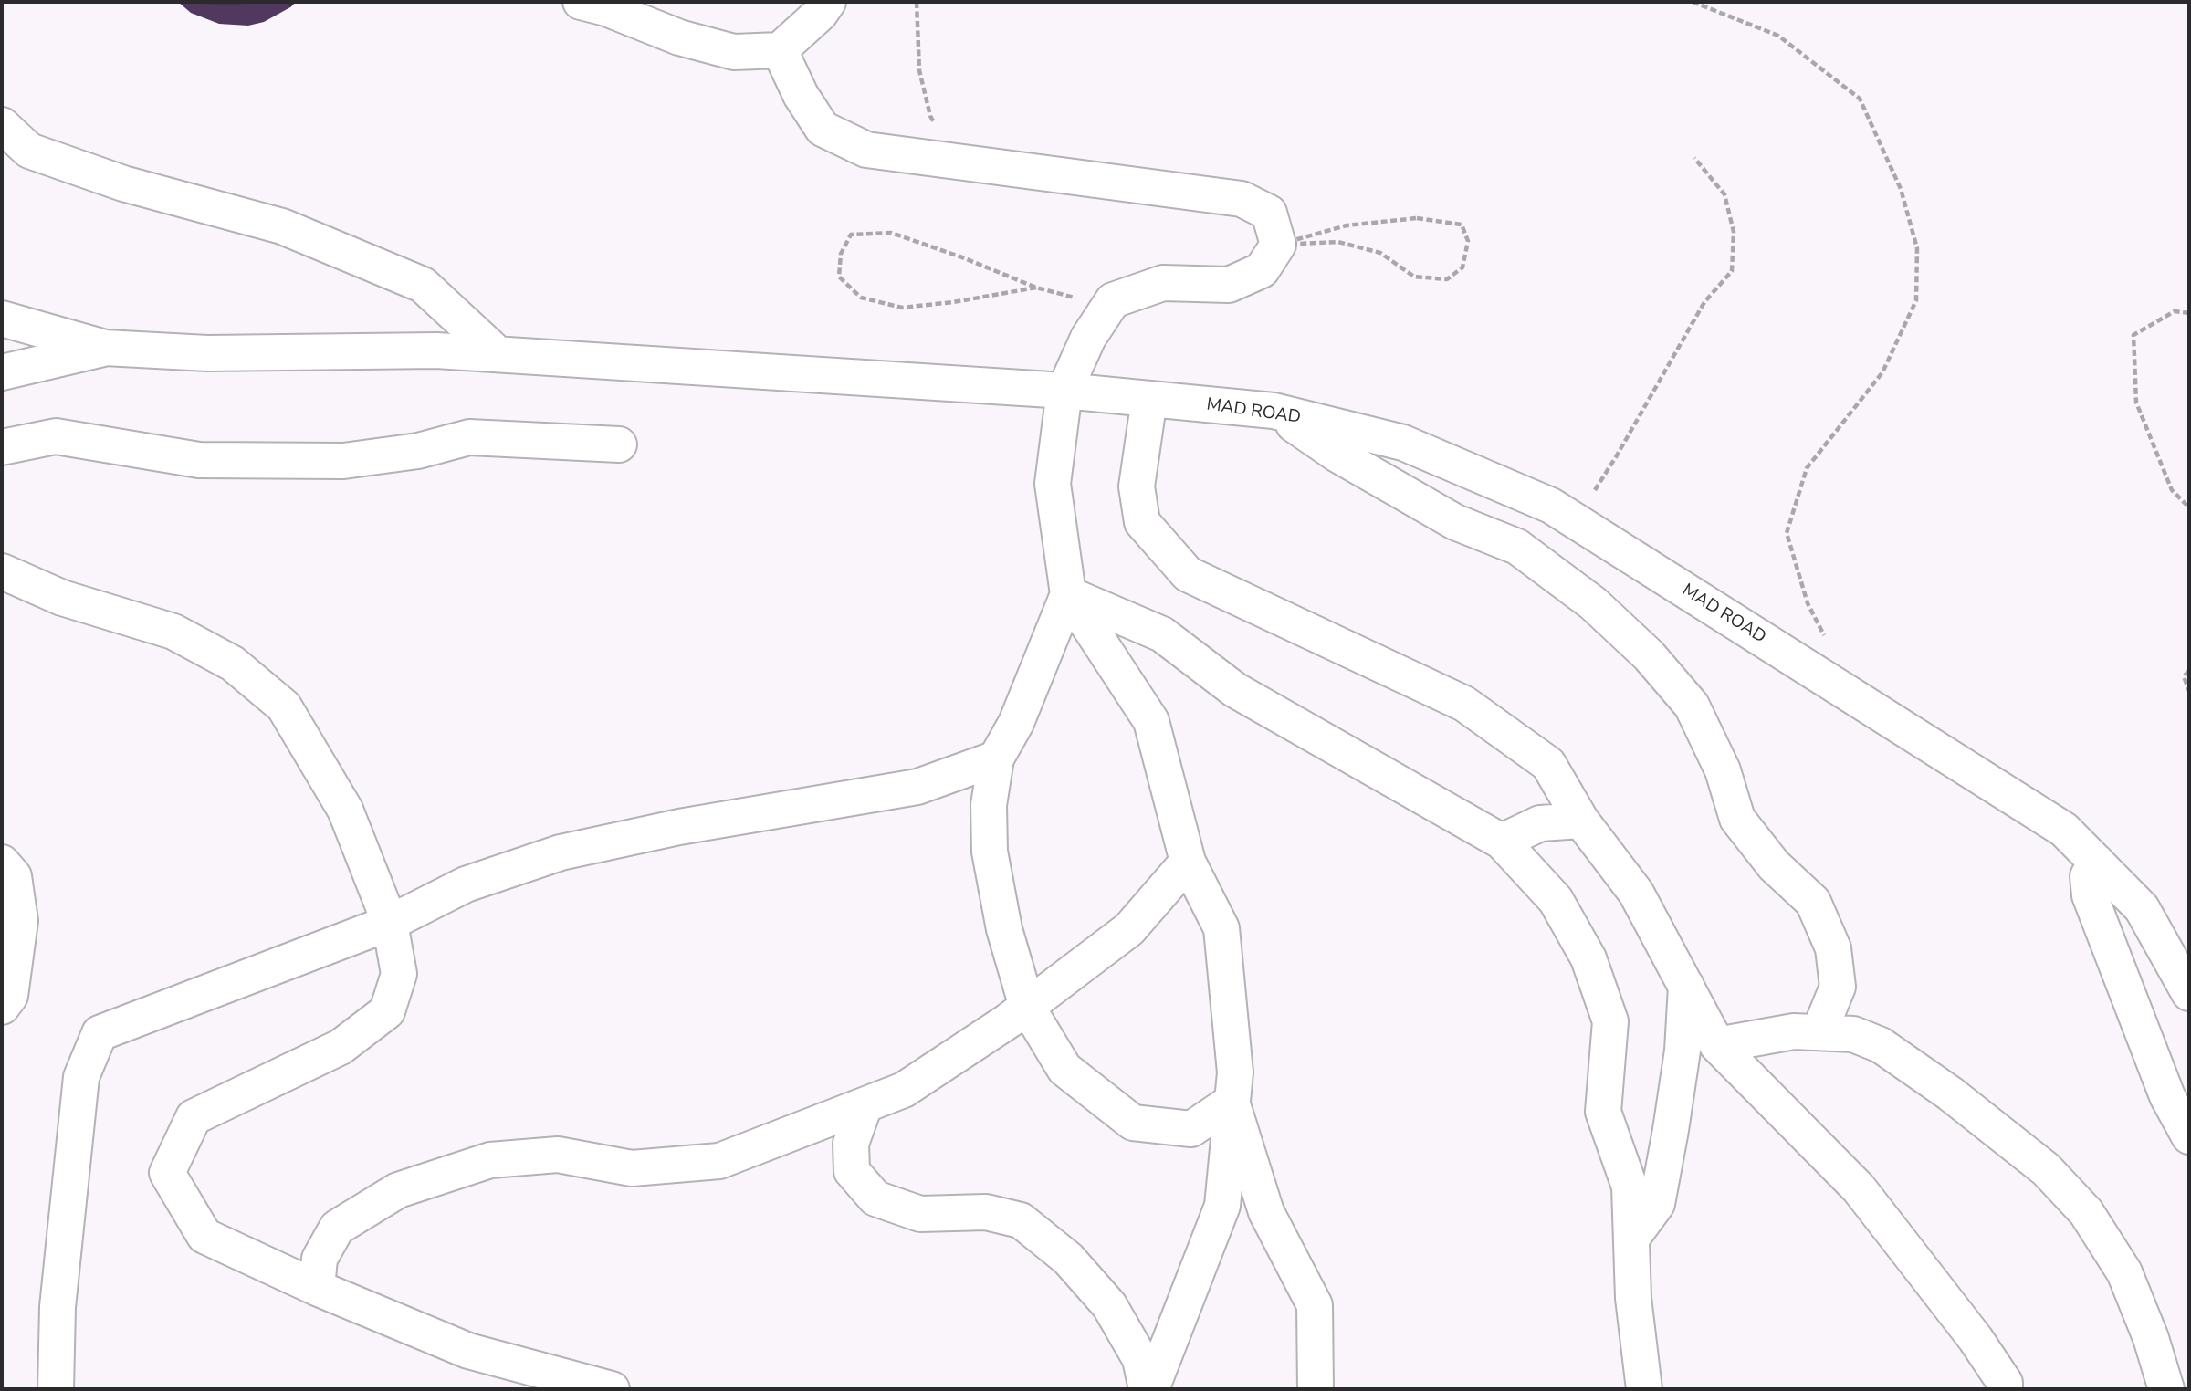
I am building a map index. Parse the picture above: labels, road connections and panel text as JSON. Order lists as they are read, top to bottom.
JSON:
{
  "streets": {
    "street": ["MAD ROAD"]
  }
}
